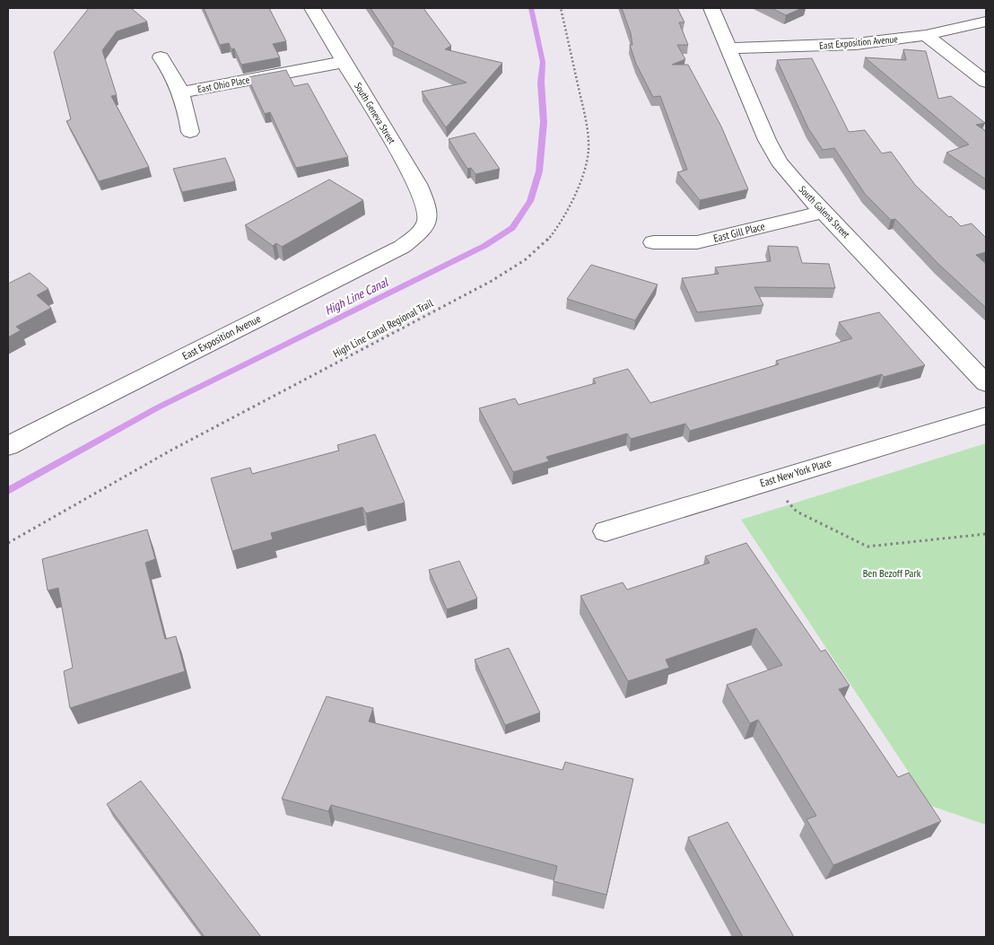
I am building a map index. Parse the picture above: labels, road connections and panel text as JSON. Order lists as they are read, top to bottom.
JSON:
{
  "streets": {
    "street": [
      "East Exposition Avenue",
      "East Ohio Place",
      "South Geneva Street",
      "South Galena Street",
      "East Gill Place",
      "East New York Place"
    ],
    "path": ["High Line Canal Regional Trail"]
  },
  "crossings": [
    ["East Exposition Avenue", "South Geneva Street"],
    ["East Exposition Avenue", "South Galena Street"],
    ["East Ohio Place", "South Geneva Street"],
    ["South Galena Street", "East Gill Place"]
  ],
  "water": ["High Line Canal"],
  "parks": ["Ben Bezoff Park"]
}
